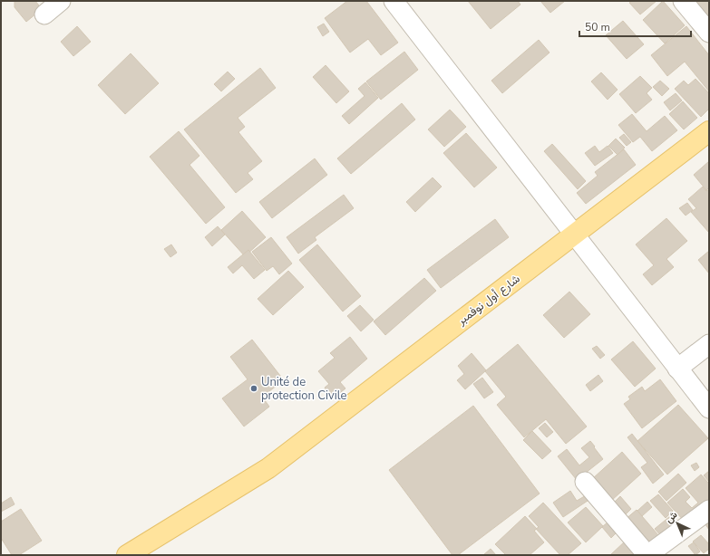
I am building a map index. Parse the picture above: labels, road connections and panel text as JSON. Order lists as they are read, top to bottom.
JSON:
{
  "streets": {
    "main road": ["شارع أول نوفمبر"]
  },
  "places": ["Unité de protection Civile"],
  "scale_bar": "50 m",
  "north": "top left"
}
